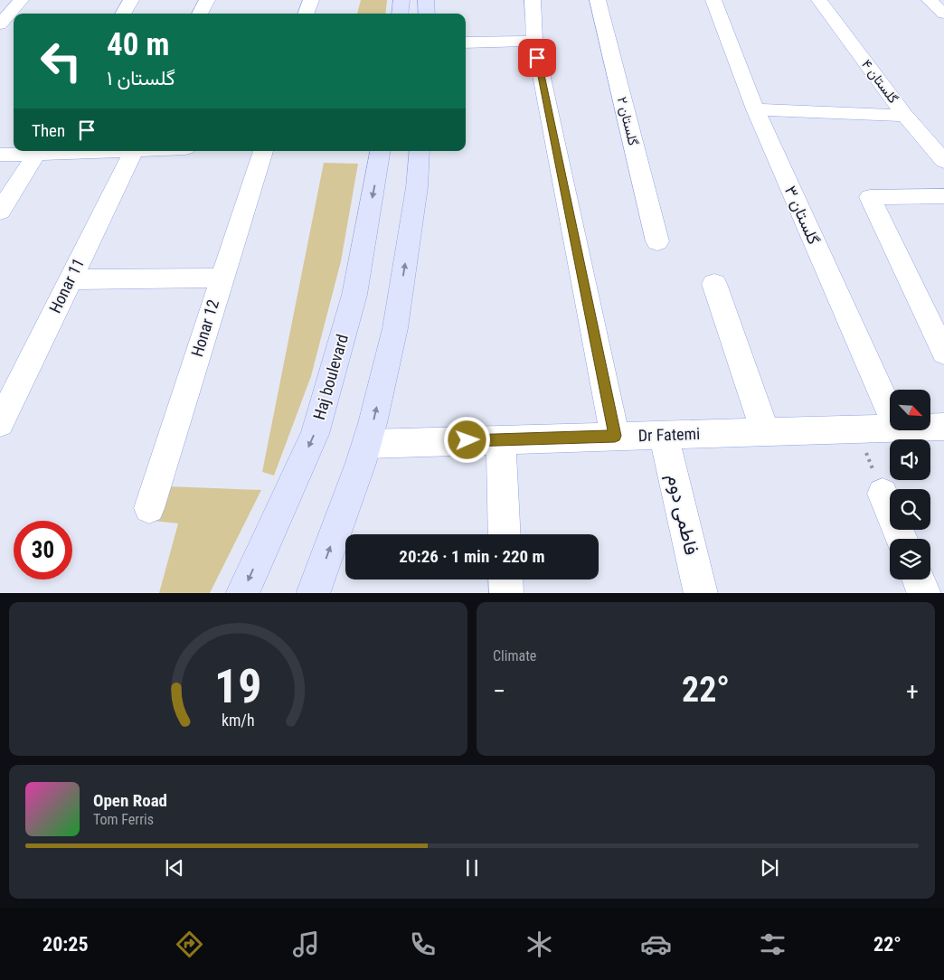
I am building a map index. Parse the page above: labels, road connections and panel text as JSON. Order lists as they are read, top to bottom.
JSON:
{
  "streets": {
    "main road": ["Haj boulevard"],
    "street": [
      "گلستان ۴",
      "گلستان ۲",
      "گلستان ۳",
      "Honar 11",
      "Honar 12",
      "Dr Fatemi",
      "فاطمی دوم"
    ]
  },
  "crossings": [
    ["Dr Fatemi", "فاطمی دوم"]
  ],
  "north": "bottom right",
  "page": {
    "turn": ["40 m", "گلستان ۱"],
    "then": "Then",
    "limit": "30",
    "trip": "20:26 · 1 min · 220 m",
    "tile": "Climate",
    "heat": ["−", "22°", "+"],
    "song": ["Open Road", "Tom Ferris"],
    "tabs": ["20:25", "22°"],
    "gauge": ["19", "km/h"]
  }
}
